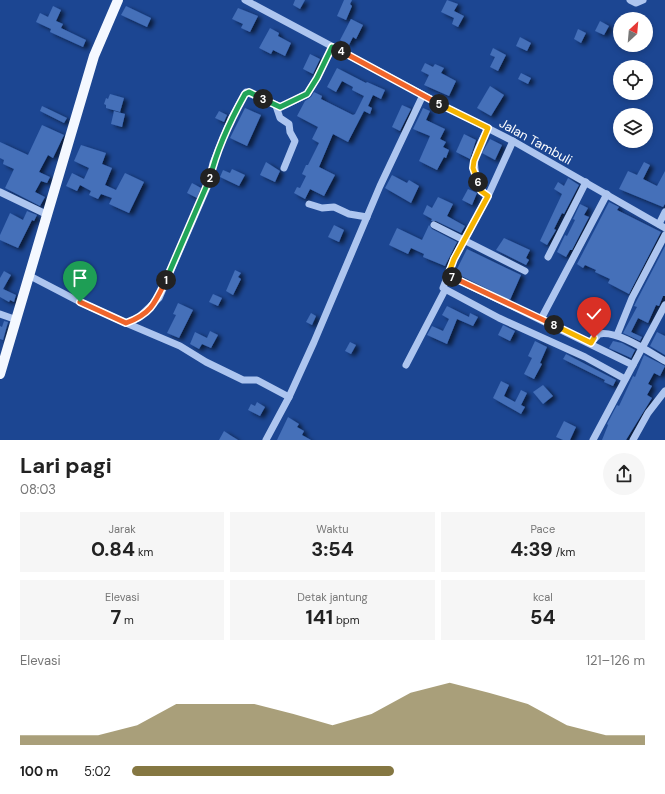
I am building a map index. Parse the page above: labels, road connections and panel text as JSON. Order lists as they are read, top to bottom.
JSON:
{
  "streets": {
    "street": ["Jalan Tambuli"]
  },
  "north": "top right",
  "page": {
    "pins": [
      "4",
      "3",
      "5",
      "2",
      "6",
      "7",
      "1",
      "8"
    ],
    "heading": ["Lari pagi", "08:03"],
    "stats": [
      ["Jarak", "0.84 km"],
      ["Waktu", "3:54"],
      ["Pace", "4:39 /km"],
      ["Elevasi", "7 m"],
      ["Detak jantung", "141 bpm"],
      ["kcal", "54"]
    ],
    "chart": ["Elevasi", "121–126 m"],
    "list": [
      {
        "name": "100 m",
        "note": "5:02"
      }
    ]
  }
}
